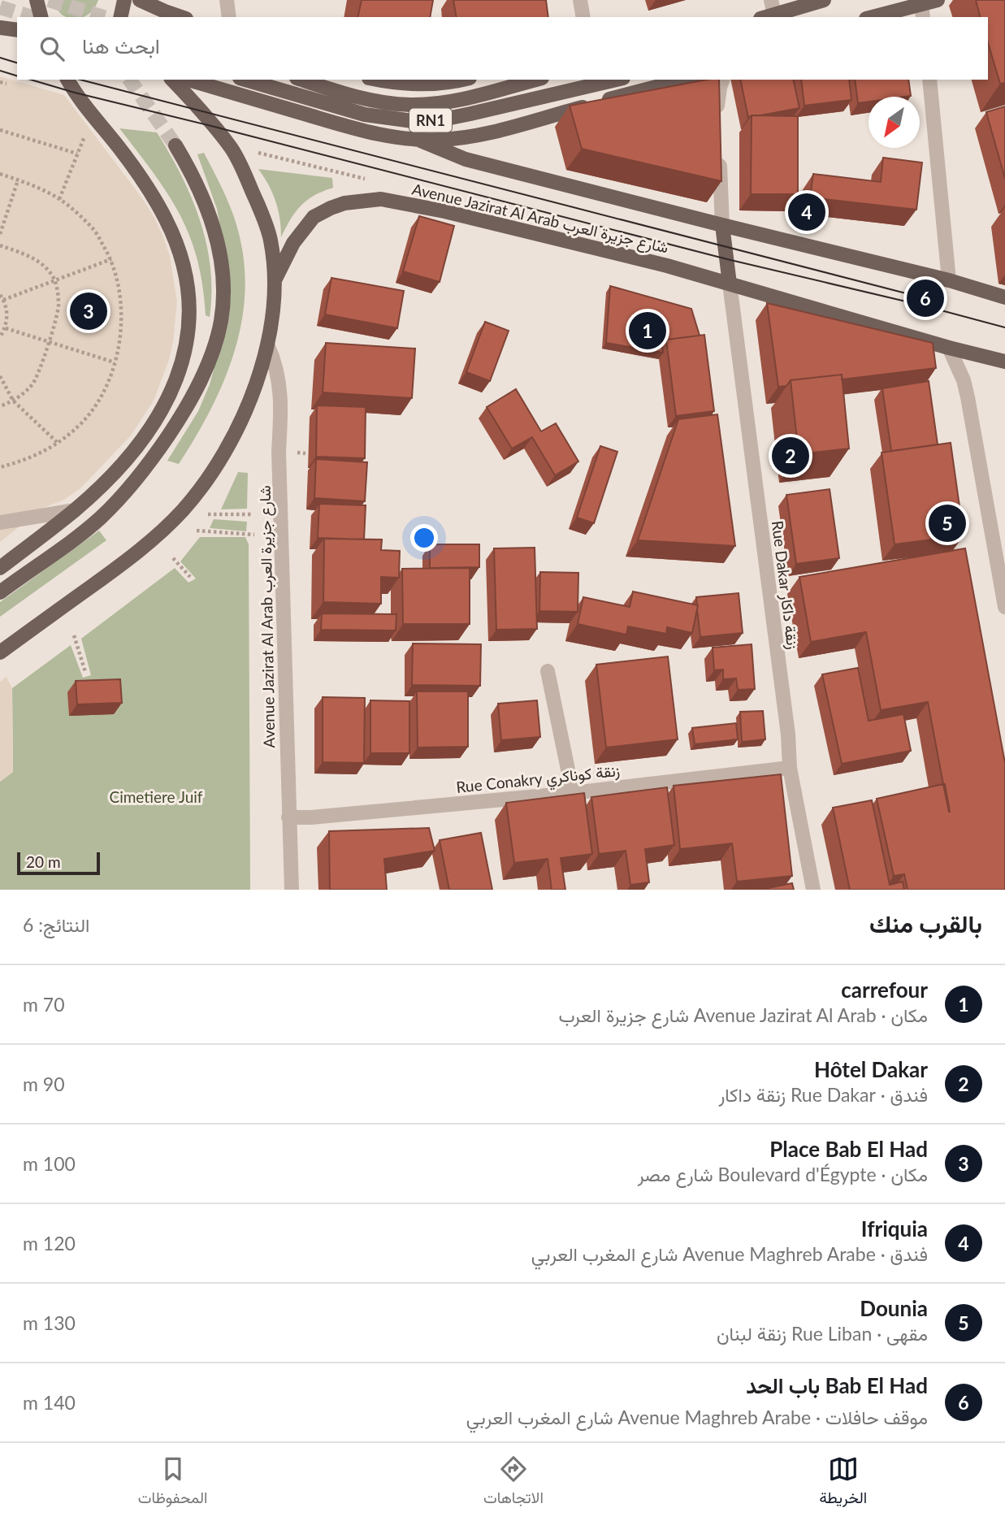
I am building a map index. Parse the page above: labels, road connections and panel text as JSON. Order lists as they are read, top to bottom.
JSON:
{
  "streets": {
    "main road": ["RN1", "Avenue Jazirat Al Arab شارع جزيرة العرب"],
    "street": ["Rue Dakar زنقة داكار", "Rue Conakry زنقة كوناكري"]
  },
  "crossings": [
    ["Avenue Jazirat Al Arab شارع جزيرة العرب", "Rue Dakar زنقة داكار"],
    ["Avenue Jazirat Al Arab شارع جزيرة العرب", "Rue Conakry زنقة كوناكري"],
    ["Rue Dakar زنقة داكار", "Rue Conakry زنقة كوناكري"]
  ],
  "parks": ["Cimetiere Juif"],
  "scale_bar": "20 m",
  "north": "bottom left",
  "page": {
    "search": "ابحث هنا",
    "pins": [
      "4",
      "6",
      "3",
      "1",
      "2",
      "5"
    ],
    "scale": "20 m",
    "heading": ["بالقرب منك", "النتائج: 6"],
    "list": [
      {
        "mark": "1",
        "name": "carrefour",
        "note": "مكان · Avenue Jazirat Al Arab شارع جزيرة العرب",
        "value": "70 m"
      },
      {
        "mark": "2",
        "name": "Hôtel Dakar",
        "note": "فندق · Rue Dakar زنقة داكار",
        "value": "90 m"
      },
      {
        "mark": "3",
        "name": "Place Bab El Had",
        "note": "مكان · Boulevard d'Égypte شارع مصر",
        "value": "100 m"
      },
      {
        "mark": "4",
        "name": "Ifriquia",
        "note": "فندق · Avenue Maghreb Arabe شارع المغرب العربي",
        "value": "120 m"
      },
      {
        "mark": "5",
        "name": "Dounia",
        "note": "مقهى · Rue Liban زنقة لبنان",
        "value": "130 m"
      },
      {
        "mark": "6",
        "name": "Bab El Had باب الحد",
        "note": "موقف حافلات · Avenue Maghreb Arabe شارع المغرب العربي",
        "value": "140 m"
      }
    ],
    "nav": ["الخريطة", "الاتجاهات", "المحفوظات"]
  }
}
